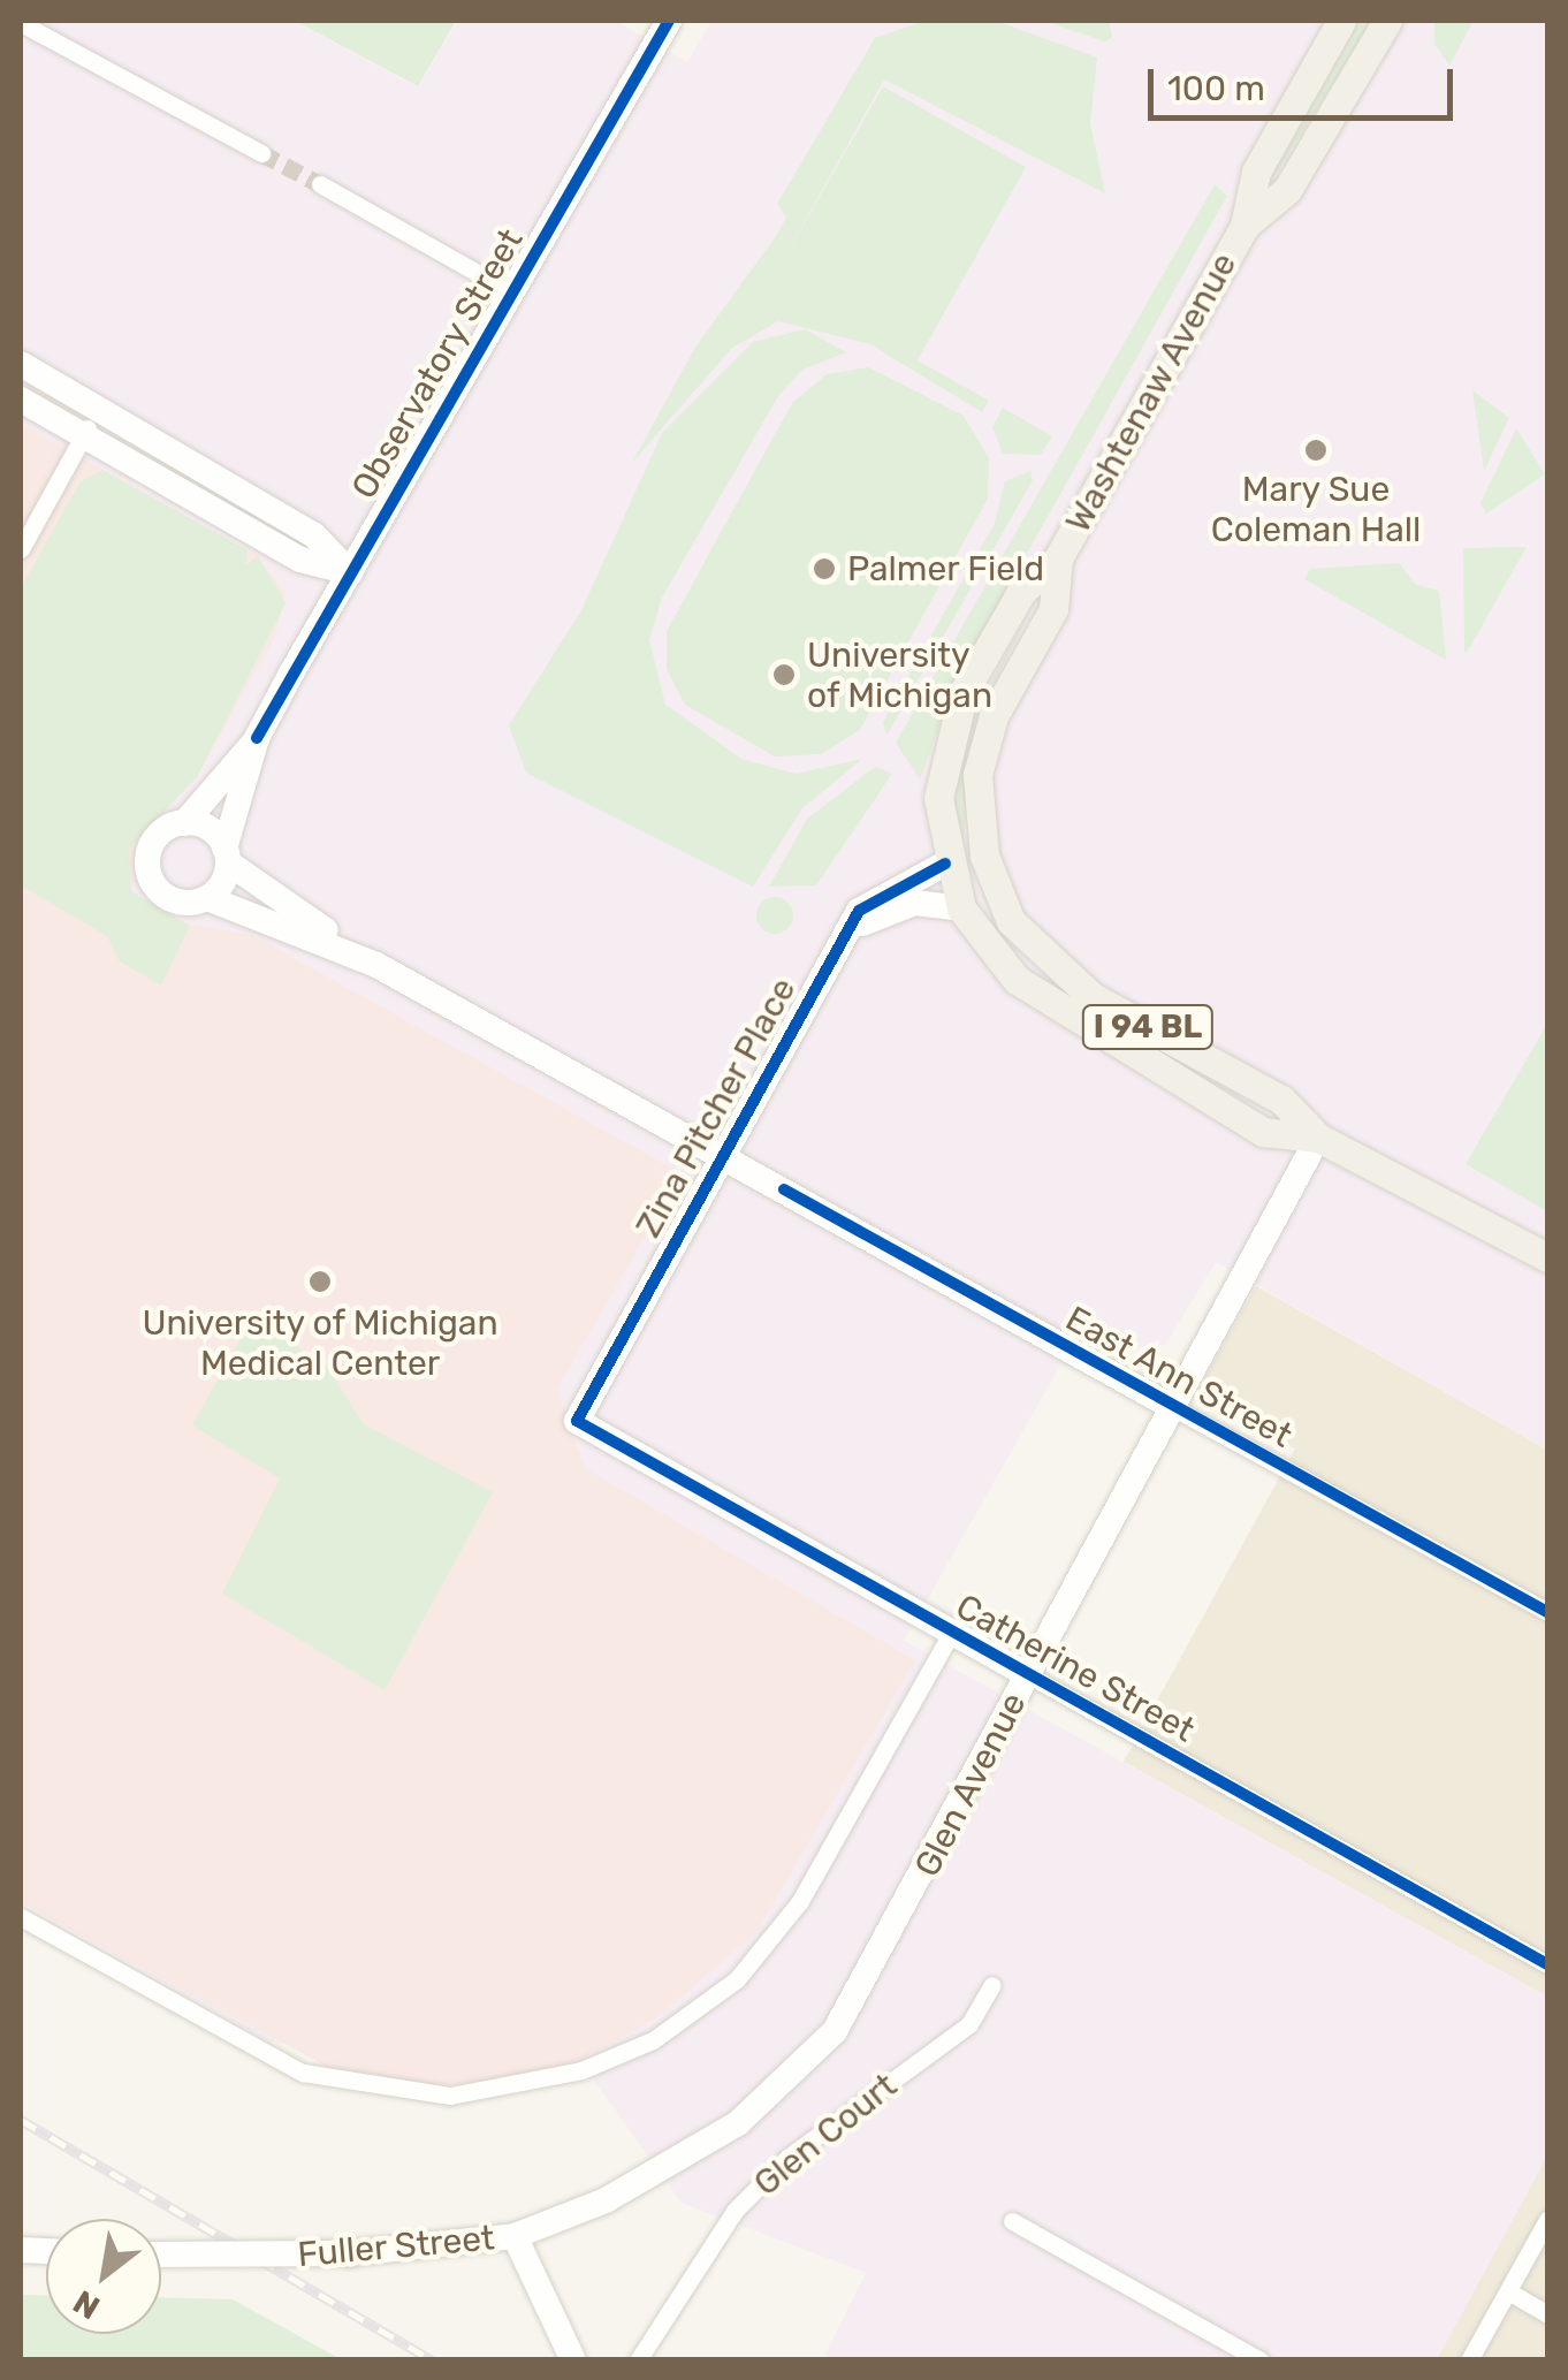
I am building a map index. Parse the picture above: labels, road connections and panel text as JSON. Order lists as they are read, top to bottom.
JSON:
{
  "streets": {
    "main road": ["Washtenaw Avenue", "I 94 BL"],
    "street": [
      "Observatory Street",
      "Zina Pitcher Place",
      "East Ann Street",
      "Catherine Street",
      "Glen Avenue",
      "Glen Court",
      "Fuller Street"
    ]
  },
  "crossings": [
    ["Observatory Street", "East Ann Street"],
    ["Washtenaw Avenue", "I 94 BL"],
    ["Washtenaw Avenue", "Zina Pitcher Place"],
    ["I 94 BL", "Zina Pitcher Place"],
    ["I 94 BL", "Glen Avenue"],
    ["Zina Pitcher Place", "East Ann Street"],
    ["Zina Pitcher Place", "Catherine Street"],
    ["East Ann Street", "Glen Avenue"],
    ["Catherine Street", "Glen Avenue"],
    ["Glen Avenue", "Fuller Street"]
  ],
  "places": [
    "Mary Sue Coleman Hall",
    "Palmer Field",
    "University of Michigan",
    "University of Michigan Medical Center"
  ],
  "scale_bar": "100 m",
  "north": "bottom left"
}
